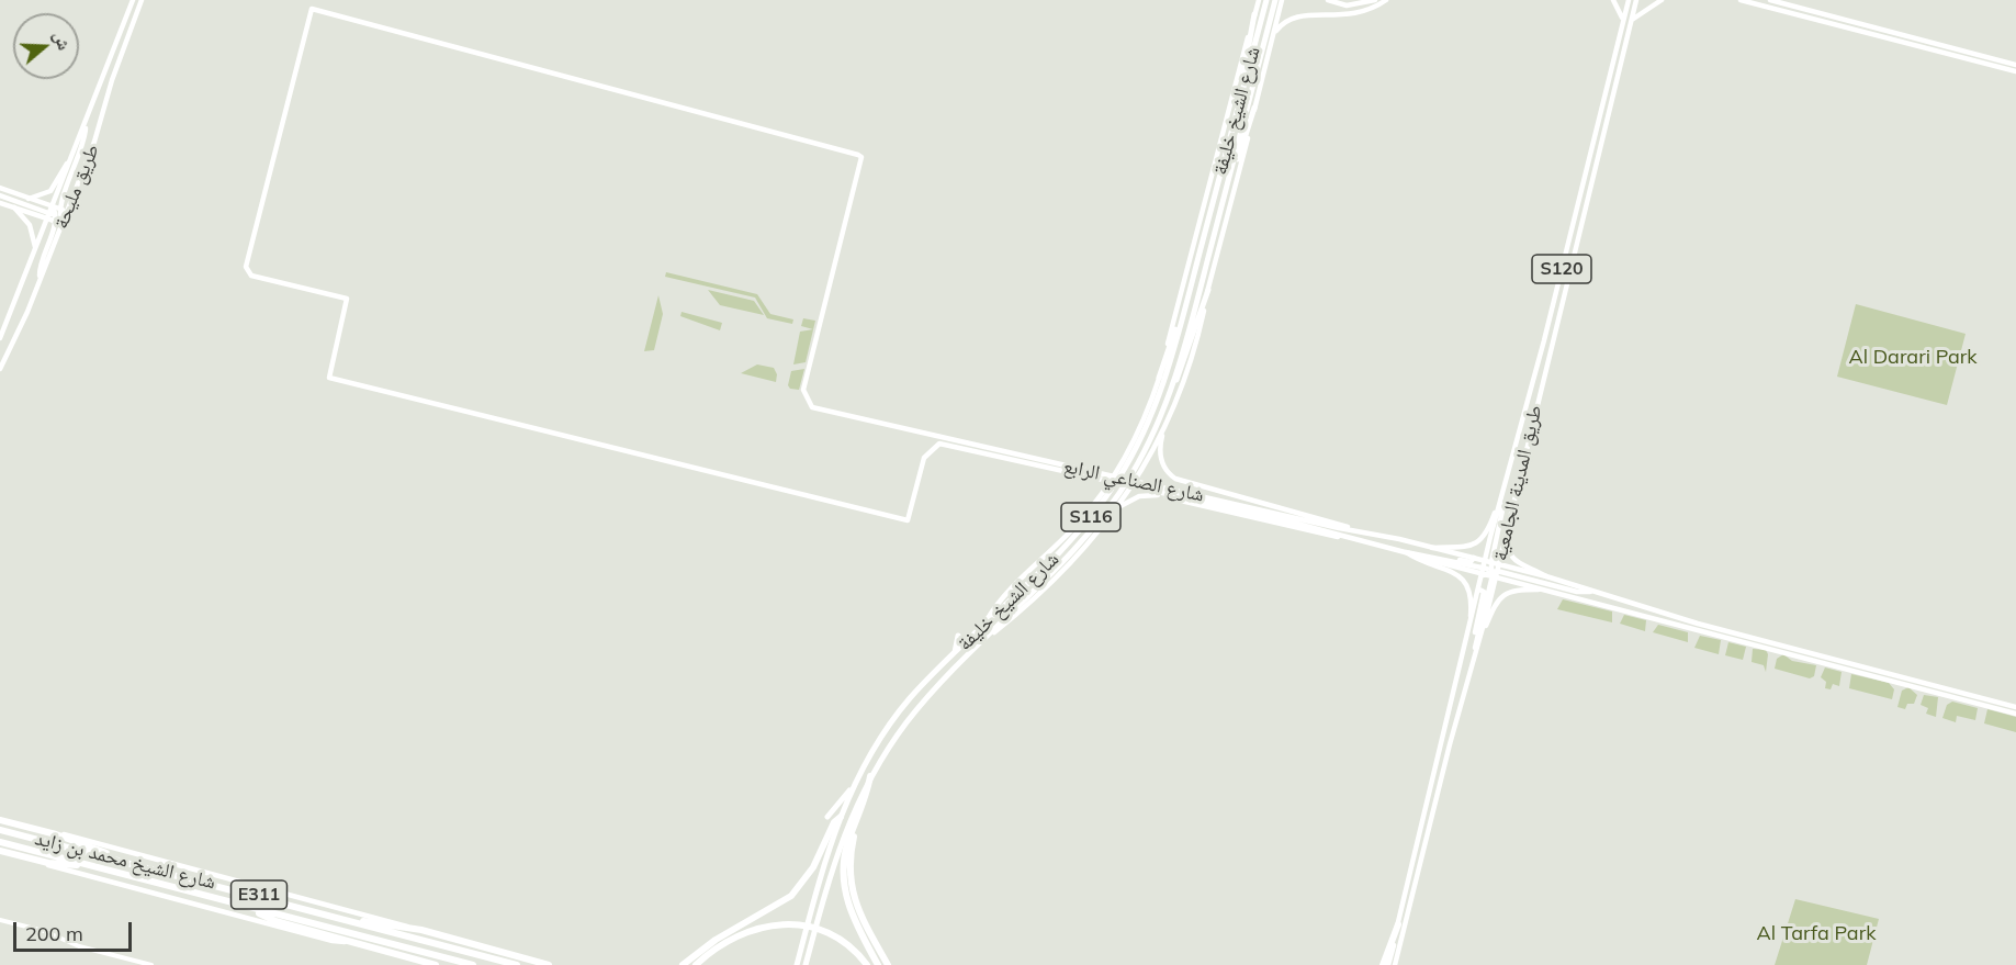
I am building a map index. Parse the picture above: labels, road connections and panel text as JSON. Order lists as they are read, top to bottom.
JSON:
{
  "streets": {
    "highway": [
      "شارع الشيخ خليفة",
      "S116",
      "شارع الشيخ محمد بن زايد",
      "E311"
    ],
    "main road": [
      "طريق مليحة",
      "S120",
      "شارع الصناعي الرابع",
      "طريق المدينة الجامعية"
    ]
  },
  "crossings": [
    ["شارع الصناعي الرابع", "طريق المدينة الجامعية"]
  ],
  "parks": ["Al Darari Park", "Al Tarfa Park"],
  "scale_bar": "200 m",
  "north": "right"
}
